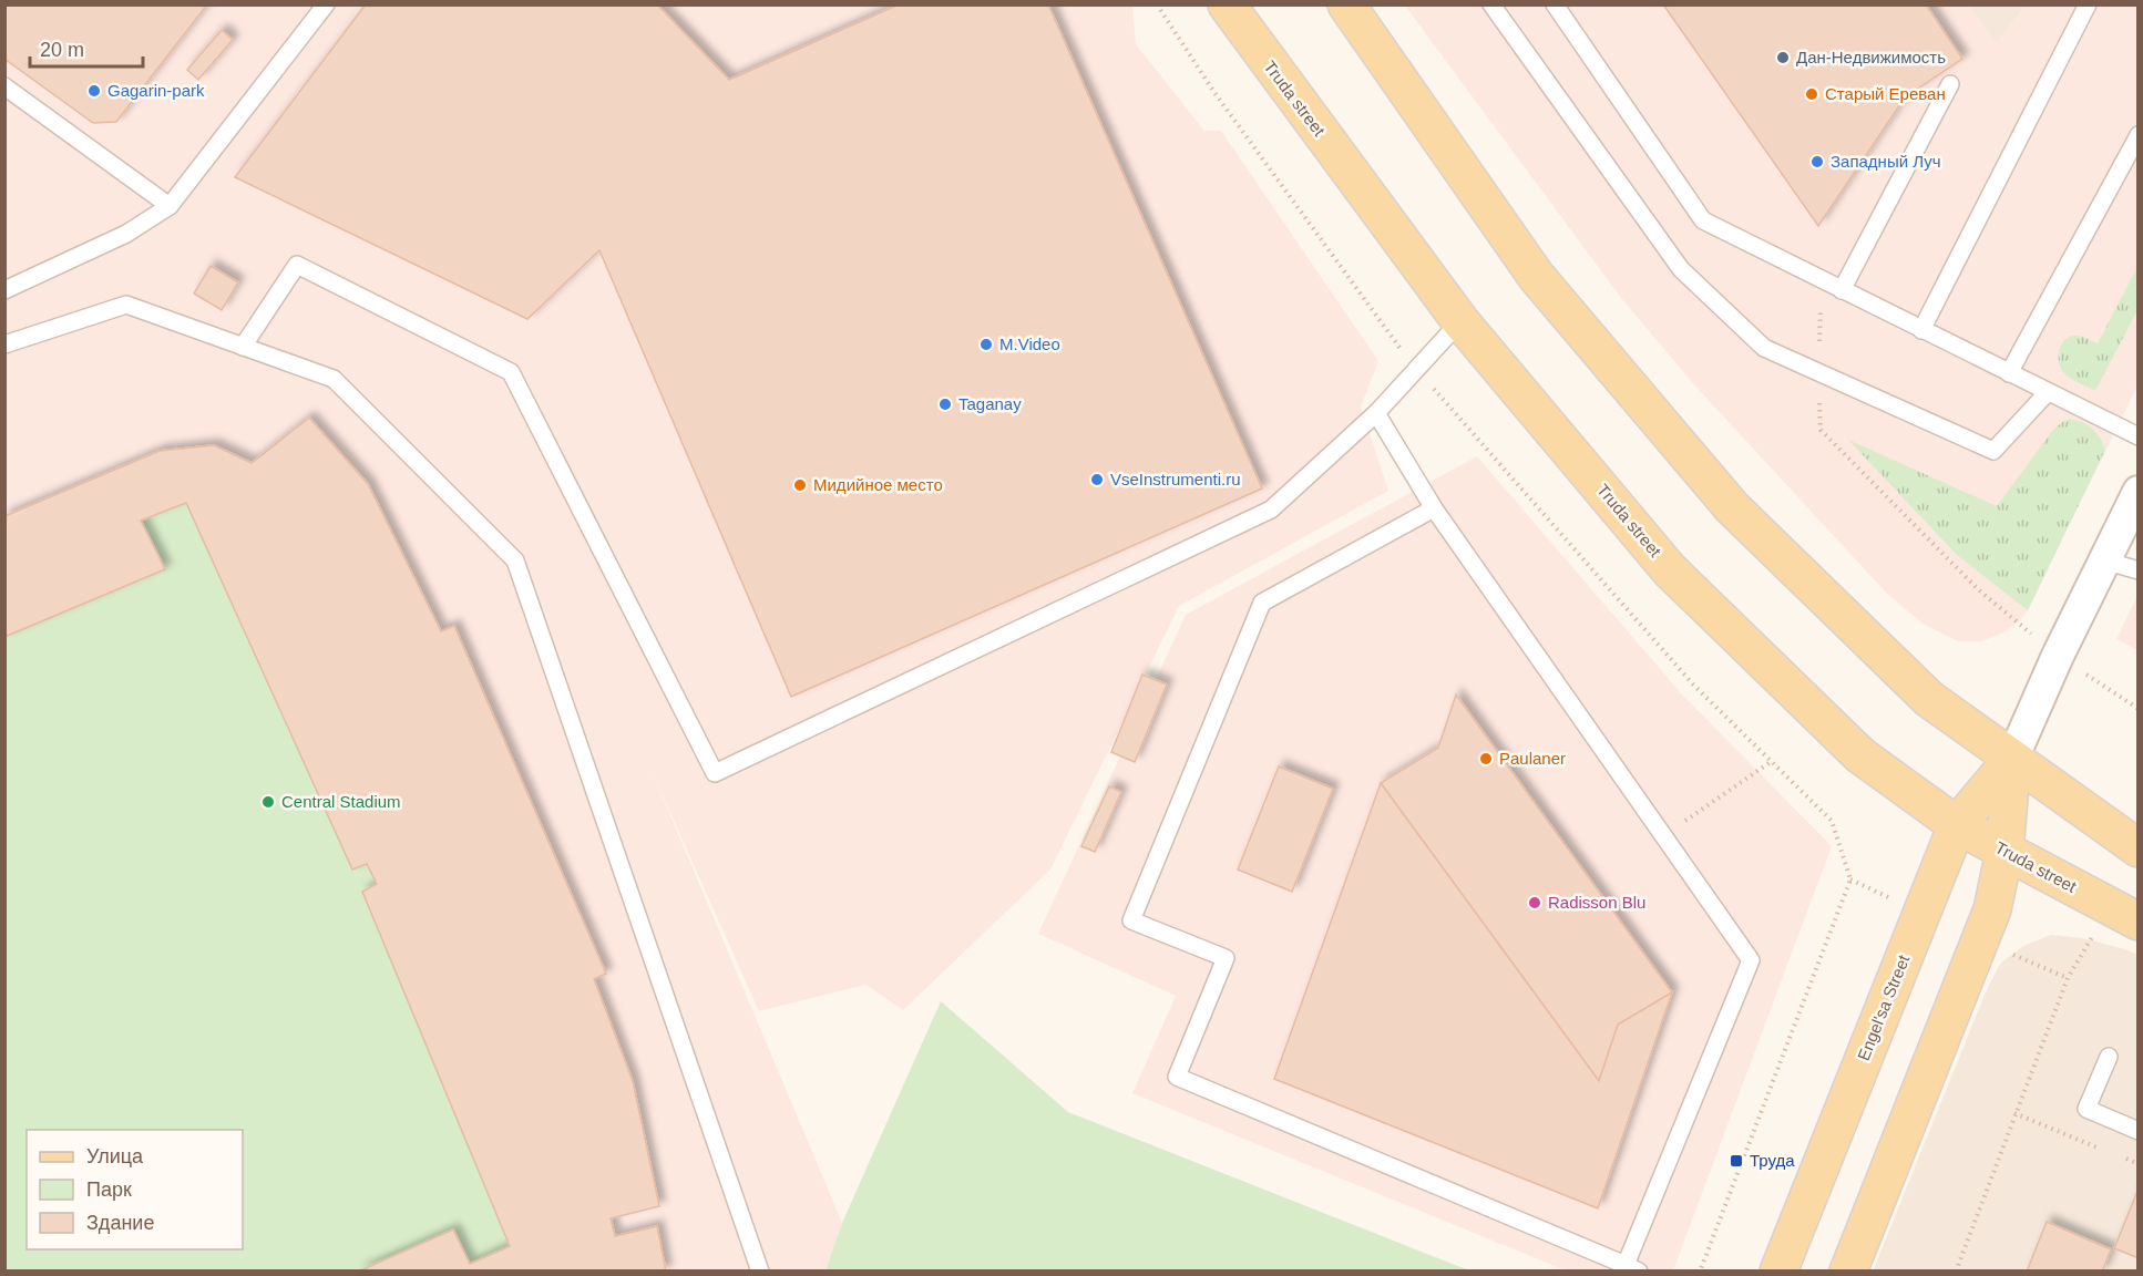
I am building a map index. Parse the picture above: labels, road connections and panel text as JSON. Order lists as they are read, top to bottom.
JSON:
{
  "streets": {
    "main road": ["Truda street", "Engel'sa Street"]
  },
  "crossings": [
    ["Truda street", "Engel'sa Street"]
  ],
  "places": {
    "other": [
      "Дан-Недвижимость",
      "Gagarin-park",
      "Старый Ереван",
      "Западный Луч",
      "M.Video",
      "Taganay",
      "VseInstrumenti.ru",
      "Мидийное место",
      "Paulaner",
      "Central Stadium",
      "Radisson Blu"
    ],
    "transit": ["Труда"]
  },
  "legend": ["Улица", "Парк", "Здание"],
  "scale_bar": "20 m"
}
